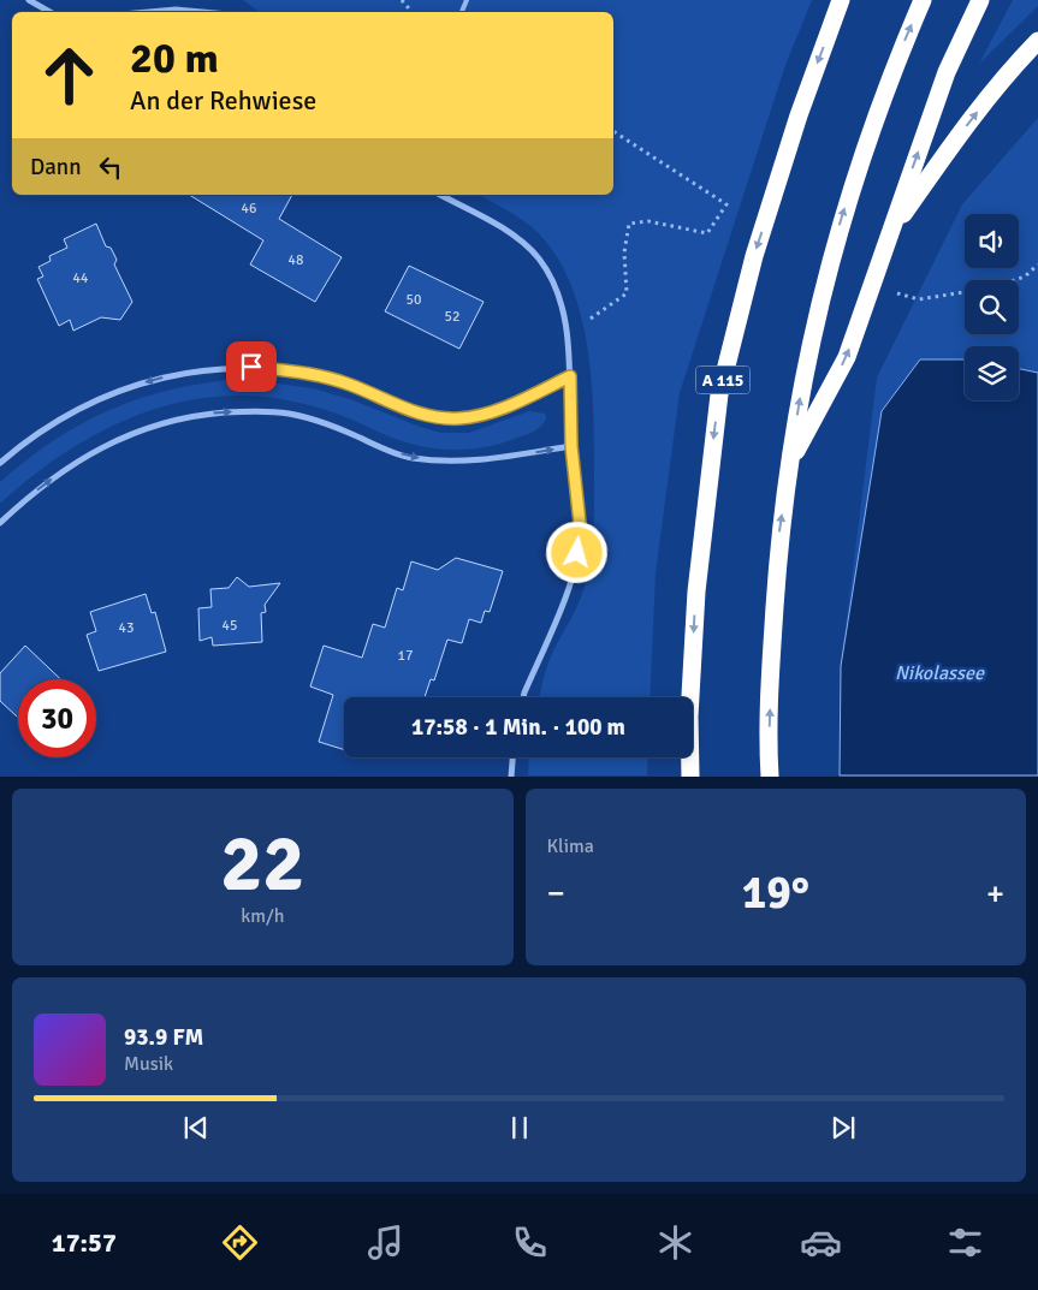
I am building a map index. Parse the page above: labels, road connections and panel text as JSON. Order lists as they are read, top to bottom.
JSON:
{
  "streets": {
    "highway": ["A 115"]
  },
  "water": ["Nikolassee"],
  "house_numbers": [
    "46",
    "48",
    "44",
    "50",
    "52",
    "45",
    "43",
    "17"
  ],
  "page": {
    "turn": ["20 m", "An der Rehwiese"],
    "then": "Dann",
    "limit": "30",
    "trip": "17:58 · 1 Min. · 100 m",
    "tile": [
      ["22", "km/h"],
      "Klima"
    ],
    "heat": ["−", "19°", "+"],
    "song": ["93.9 FM", "Musik"],
    "tabs": "17:57"
  }
}
